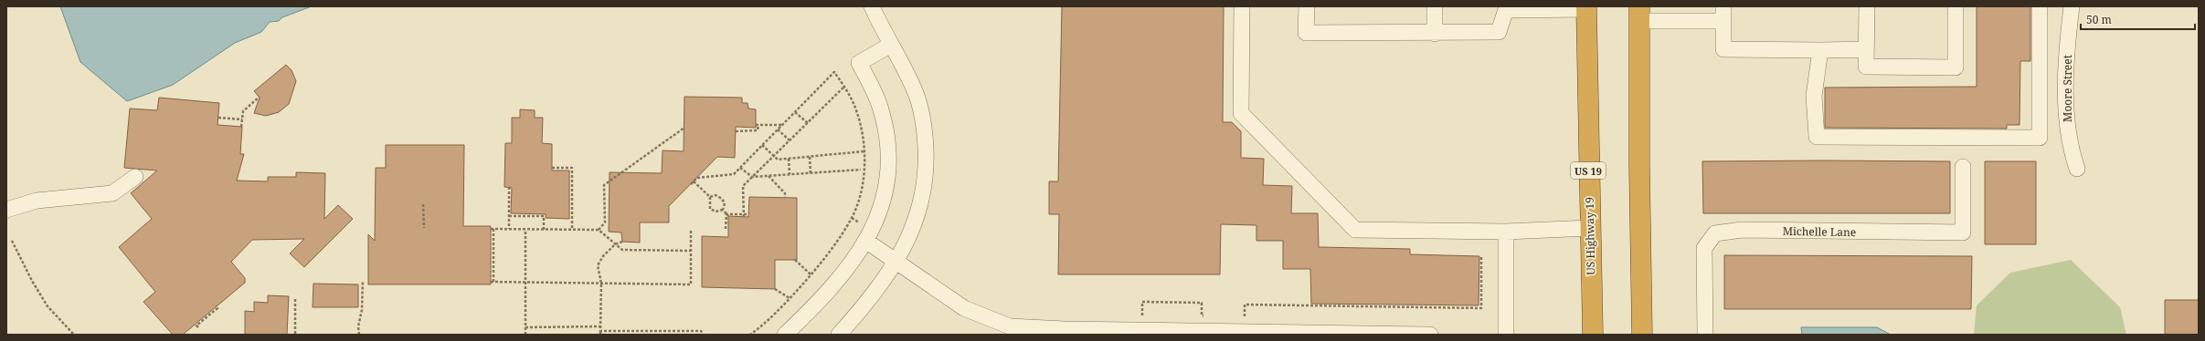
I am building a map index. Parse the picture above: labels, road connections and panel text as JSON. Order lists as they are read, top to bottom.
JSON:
{
  "streets": {
    "highway": ["US 19", "US Highway 19"],
    "street": ["Moore Street", "Michelle Lane"]
  },
  "scale_bar": "50 m"
}
